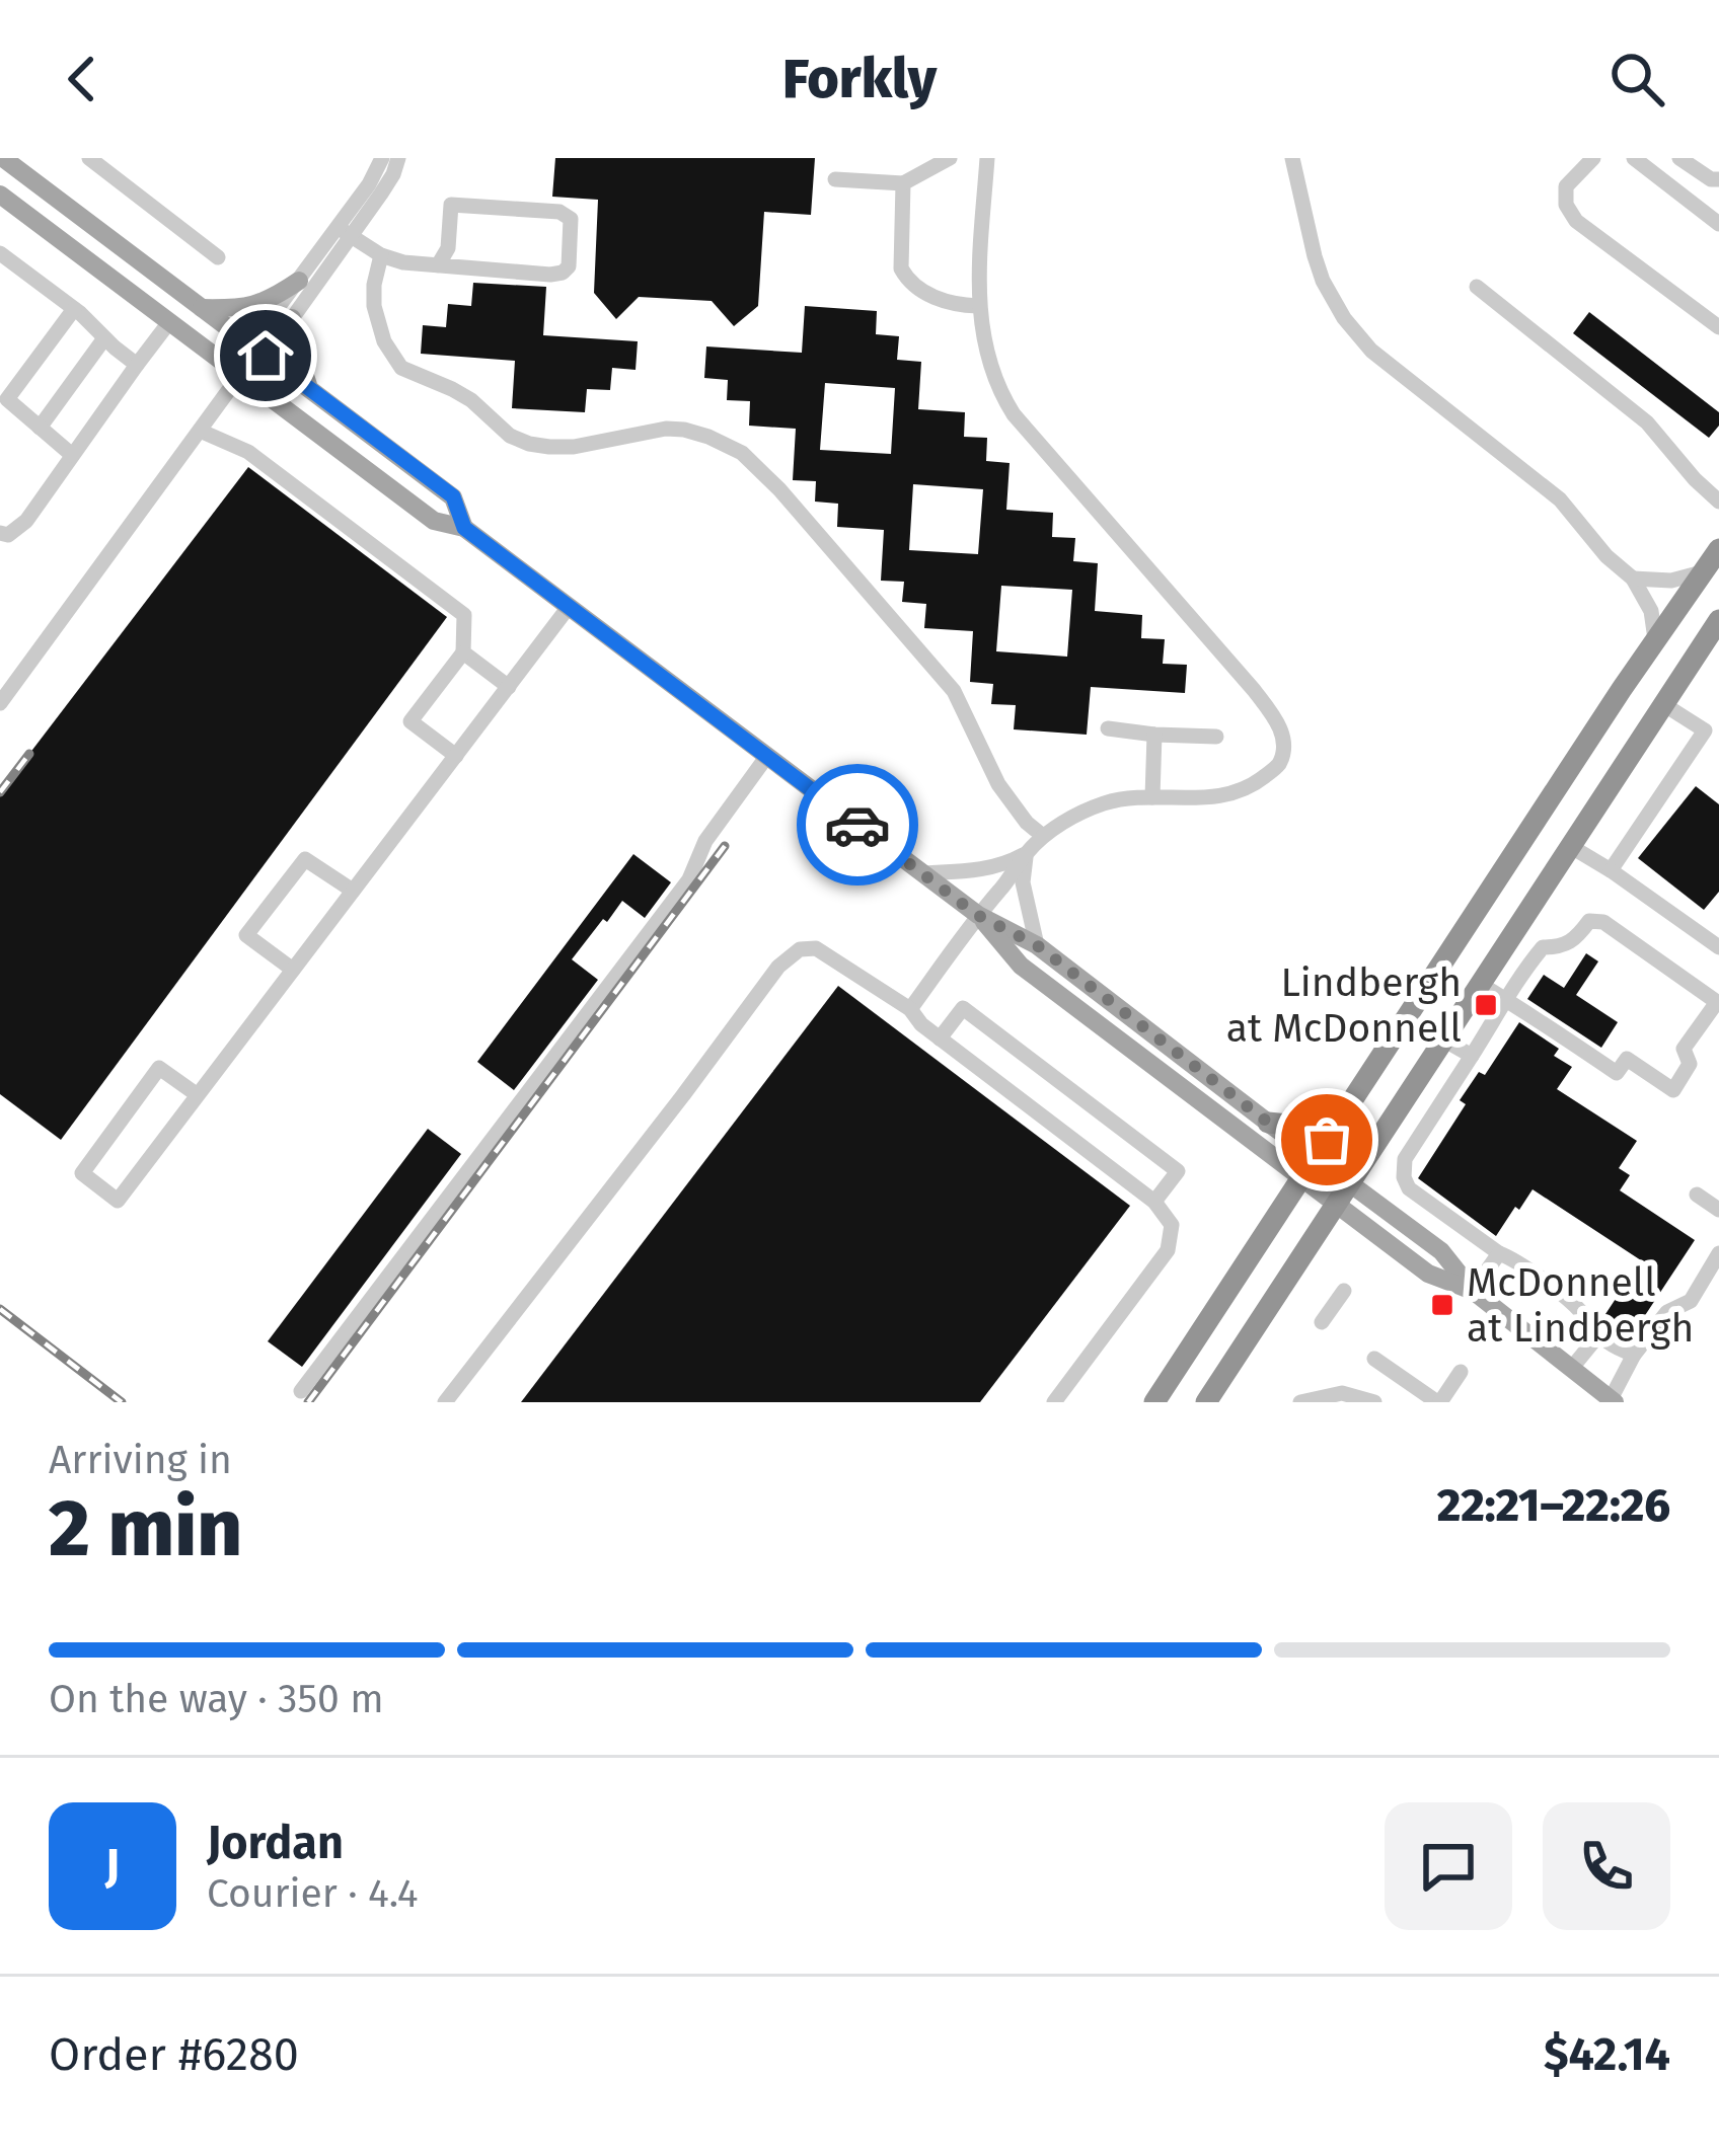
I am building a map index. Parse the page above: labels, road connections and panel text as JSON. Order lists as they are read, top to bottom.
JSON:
{
  "places": {
    "transit": ["Lindbergh at McDonnell", "McDonnell at Lindbergh"]
  },
  "page": {
    "header": "Forkly",
    "heading": ["2 min", "Arriving in", "22:21–22:26"],
    "panel": [
      "Jordan",
      "Courier · 4.4",
      "Order #6280",
      "$42.14"
    ],
    "bar": "On the way · 350 m",
    "round": "J"
  }
}
